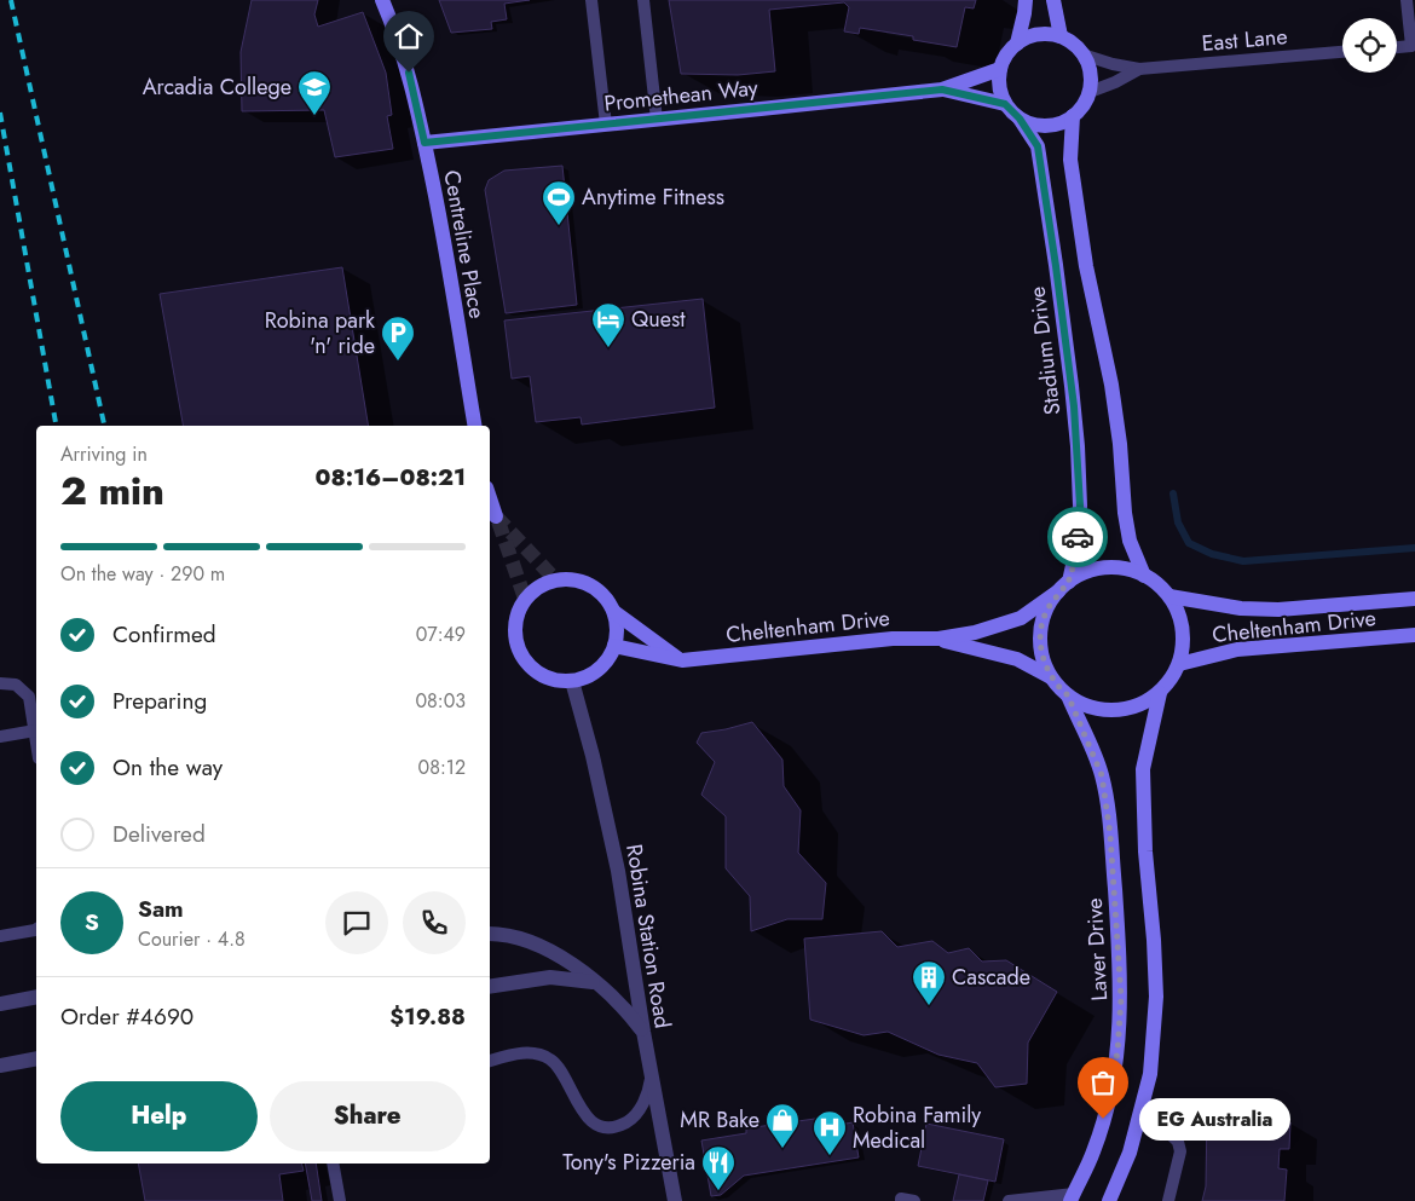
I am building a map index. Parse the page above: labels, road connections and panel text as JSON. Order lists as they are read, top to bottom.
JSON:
{
  "streets": {
    "street": [
      "Promethean Way",
      "Centreline Place",
      "Stadium Drive",
      "Cheltenham Drive",
      "Robina Station Road",
      "Laver Drive"
    ],
    "lane": ["East Lane"]
  },
  "crossings": [
    ["Promethean Way", "Centreline Place"],
    ["Stadium Drive", "Cheltenham Drive"],
    ["Stadium Drive", "Laver Drive"],
    ["Cheltenham Drive", "Robina Station Road"],
    ["Cheltenham Drive", "Laver Drive"]
  ],
  "places": {
    "school or university": ["Arcadia College"],
    "sports": ["Anytime Fitness"],
    "hotel": ["Quest"],
    "parking": ["Robina park 'n' ride"],
    "building": ["Cascade"],
    "other": ["EG Australia"],
    "shop": ["MR Bake"],
    "hospital": ["Robina Family Medical"],
    "restaurant": ["Tony's Pizzeria"]
  },
  "page": {
    "heading": ["2 min", "Arriving in", "08:16–08:21"],
    "panel": [
      "Sam",
      "Courier · 4.8",
      "Order #4690",
      "$19.88"
    ],
    "bar": "On the way · 290 m",
    "list": [
      ["Confirmed", "07:49"],
      ["Preparing", "08:03"],
      ["On the way", "08:12"],
      "Delivered"
    ],
    "round": "S",
    "buttons": ["Help", "Share"],
    "bubble": "EG Australia"
  }
}
